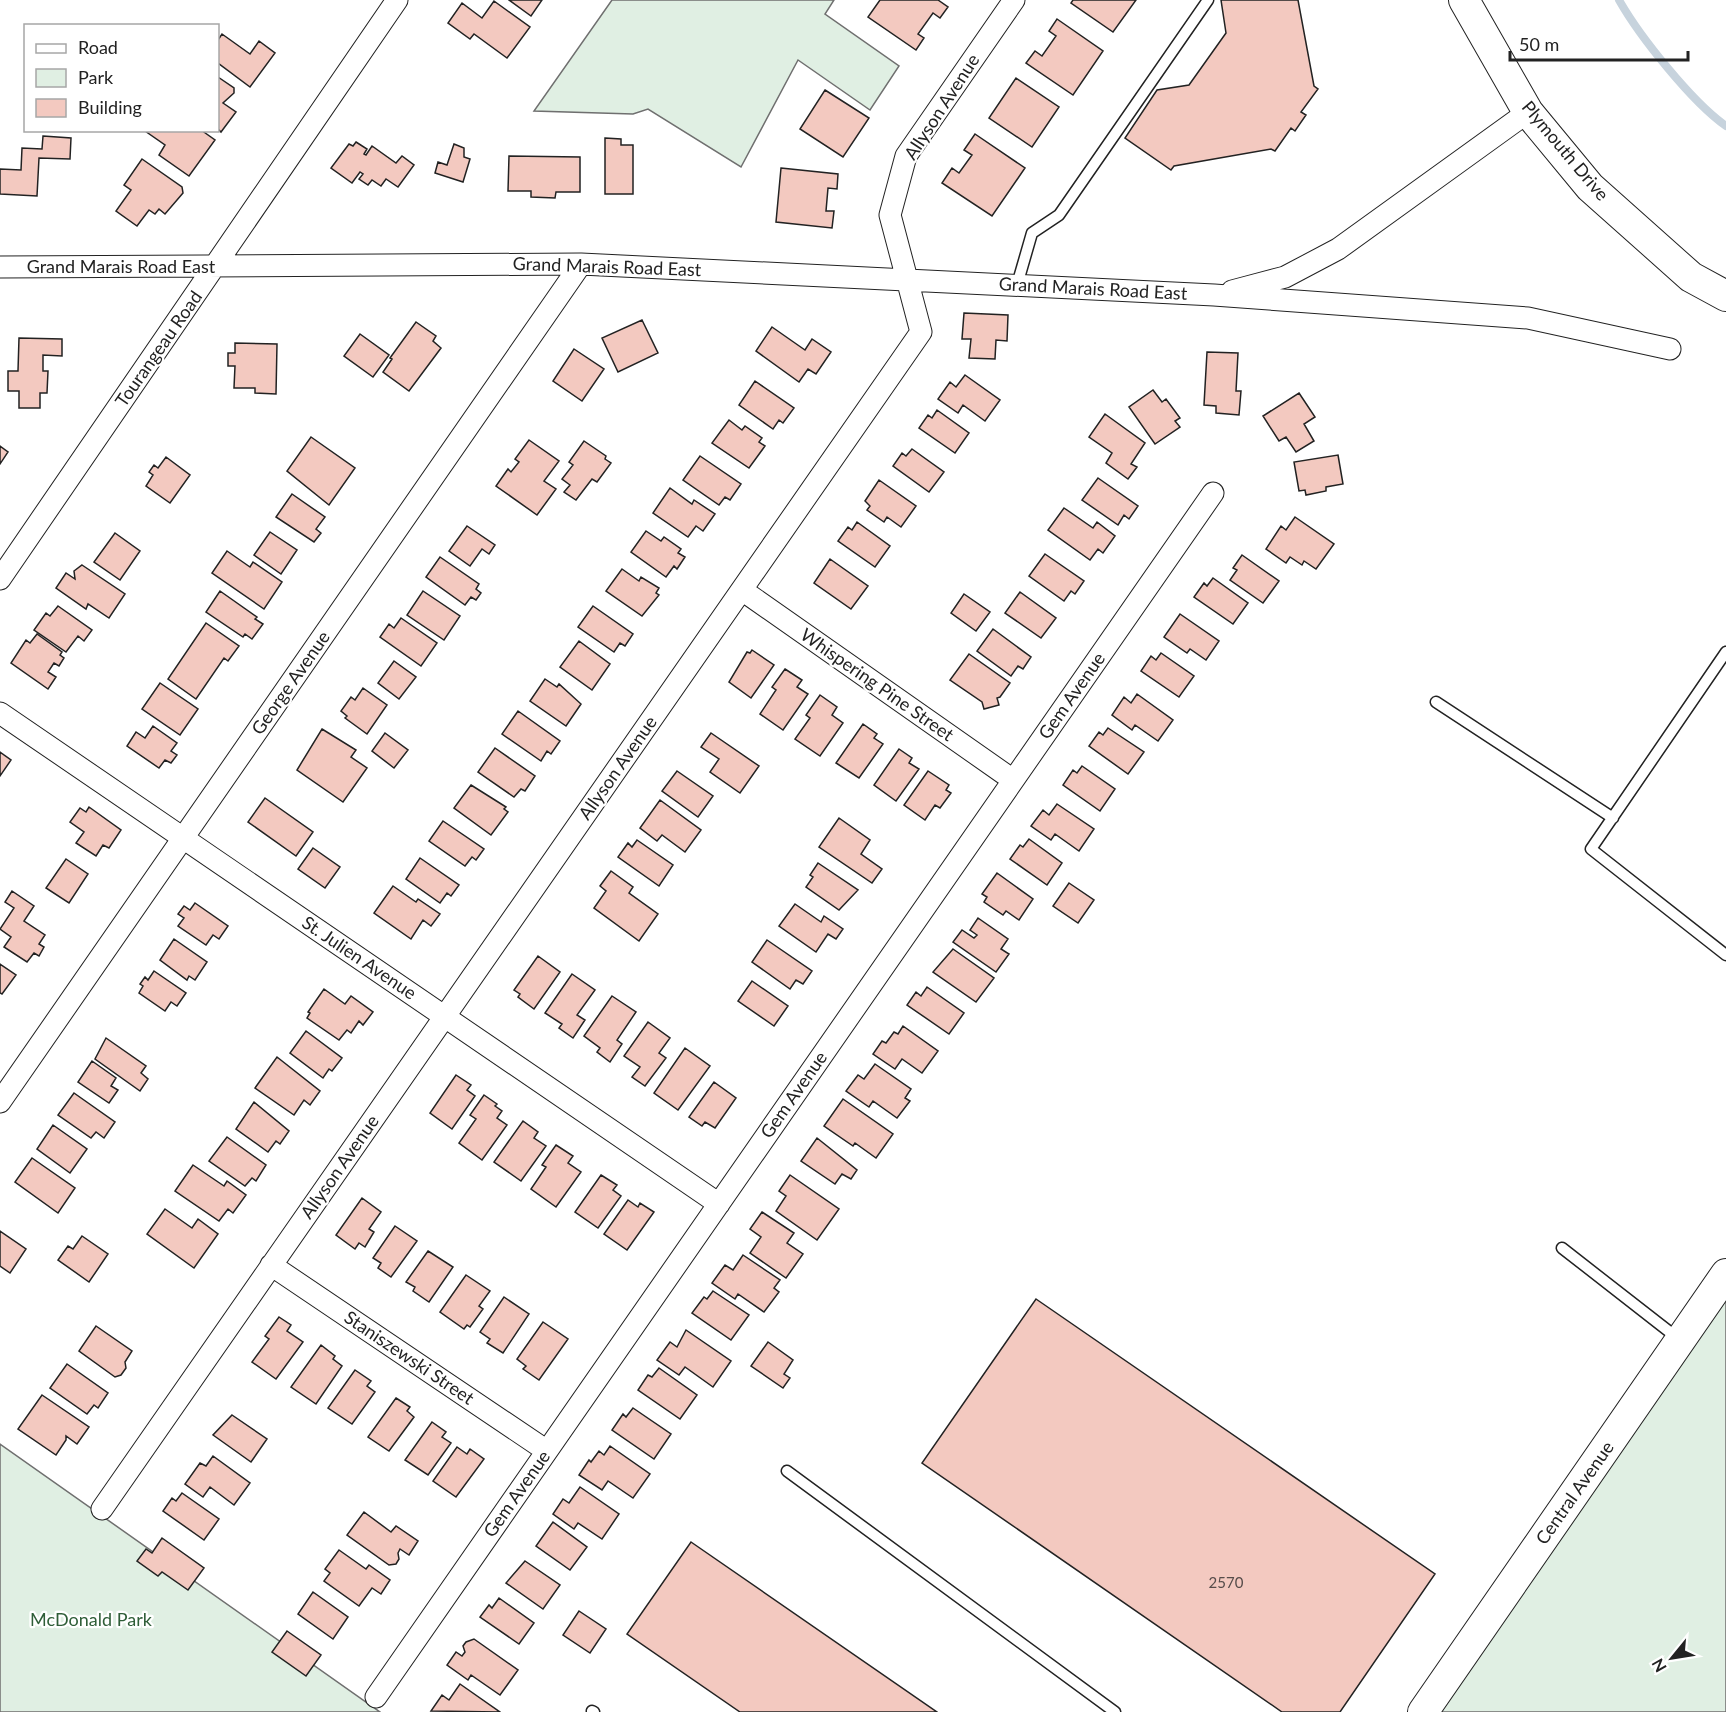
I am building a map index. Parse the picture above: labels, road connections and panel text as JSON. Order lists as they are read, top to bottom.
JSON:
{
  "streets": {
    "street": [
      "Allyson Avenue",
      "Plymouth Drive",
      "Grand Marais Road East",
      "Tourangeau Road",
      "George Avenue",
      "Whispering Pine Street",
      "Gem Avenue",
      "St. Julien Avenue",
      "Staniszewski Street",
      "Central Avenue"
    ]
  },
  "crossings": [
    ["Allyson Avenue", "Grand Marais Road East"],
    ["Allyson Avenue", "Whispering Pine Street"],
    ["Allyson Avenue", "St. Julien Avenue"],
    ["Allyson Avenue", "Staniszewski Street"],
    ["Plymouth Drive", "Grand Marais Road East"],
    ["Grand Marais Road East", "Tourangeau Road"],
    ["Grand Marais Road East", "George Avenue"],
    ["George Avenue", "St. Julien Avenue"],
    ["Whispering Pine Street", "Gem Avenue"],
    ["Gem Avenue", "St. Julien Avenue"],
    ["Gem Avenue", "Staniszewski Street"]
  ],
  "parks": ["McDonald Park"],
  "house_numbers": ["2570"],
  "legend": ["Road", "Park", "Building"],
  "scale_bar": "50 m",
  "north": "bottom left"
}
